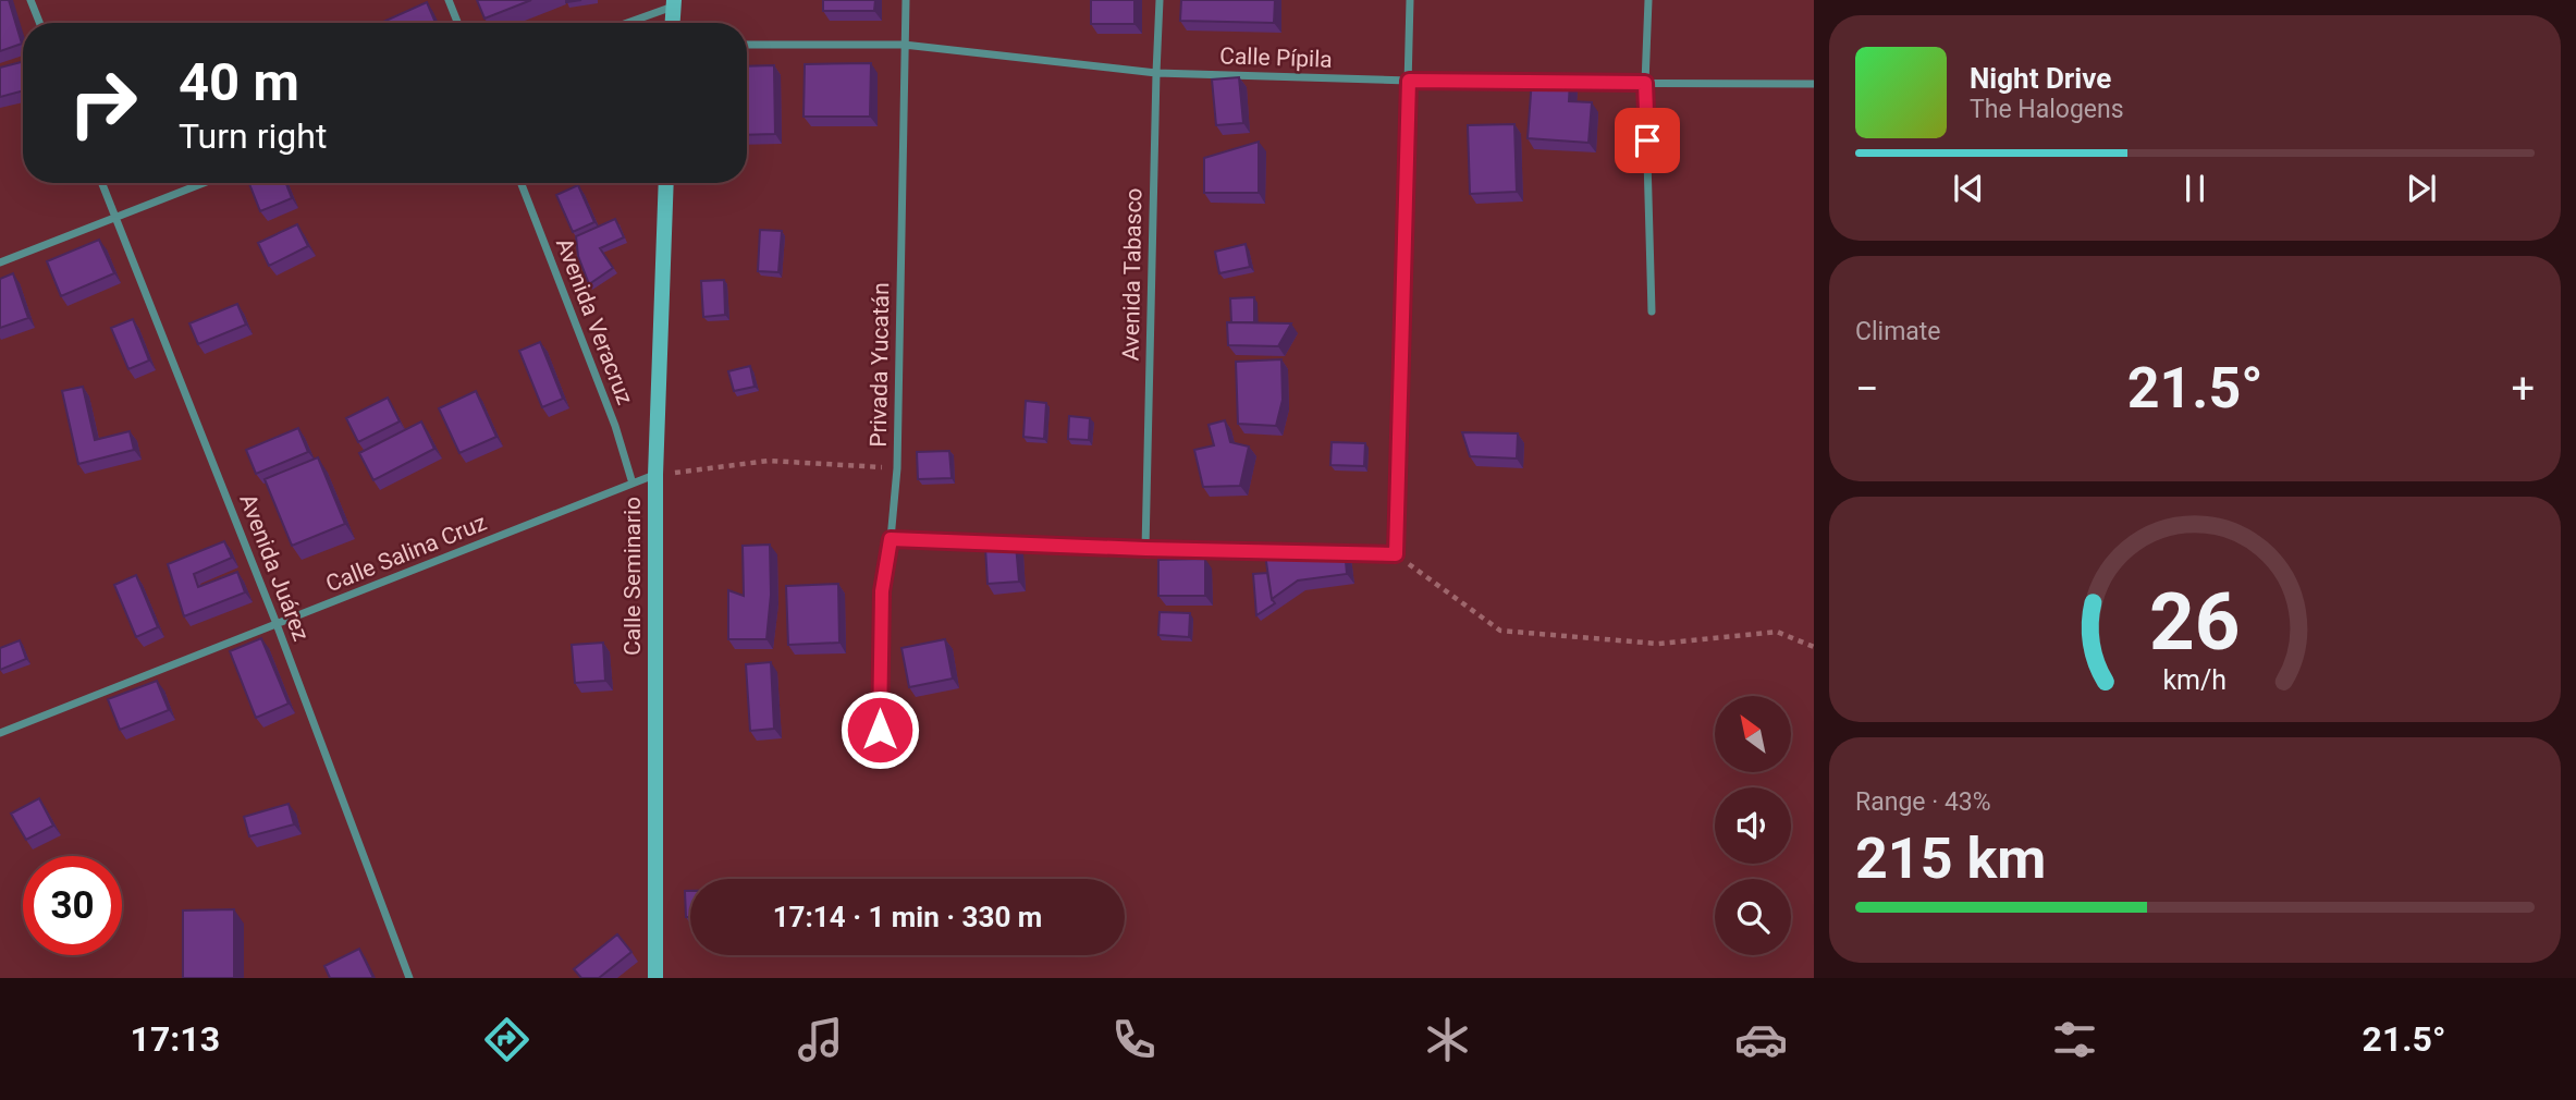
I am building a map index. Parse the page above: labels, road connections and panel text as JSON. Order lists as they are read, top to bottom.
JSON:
{
  "streets": {
    "street": [
      "Calle Pípila",
      "Avenida Tabasco",
      "Avenida Veracruz",
      "Privada Yucatán",
      "Calle Salina Cruz",
      "Avenida Juárez",
      "Calle Seminario"
    ]
  },
  "crossings": [
    ["Calle Pípila", "Avenida Tabasco"],
    ["Calle Pípila", "Privada Yucatán"],
    ["Avenida Veracruz", "Calle Salina Cruz"],
    ["Calle Salina Cruz", "Avenida Juárez"],
    ["Calle Salina Cruz", "Calle Seminario"]
  ],
  "north": "top left",
  "page": {
    "turn": ["40 m", "Turn right"],
    "song": ["Night Drive", "The Halogens"],
    "tile": [
      "Climate",
      ["Range · 43%", "215 km"]
    ],
    "heat": ["−", "21.5°", "+"],
    "limit": "30",
    "trip": "17:14 · 1 min · 330 m",
    "tabs": ["17:13", "21.5°"],
    "gauge": ["26", "km/h"]
  }
}
